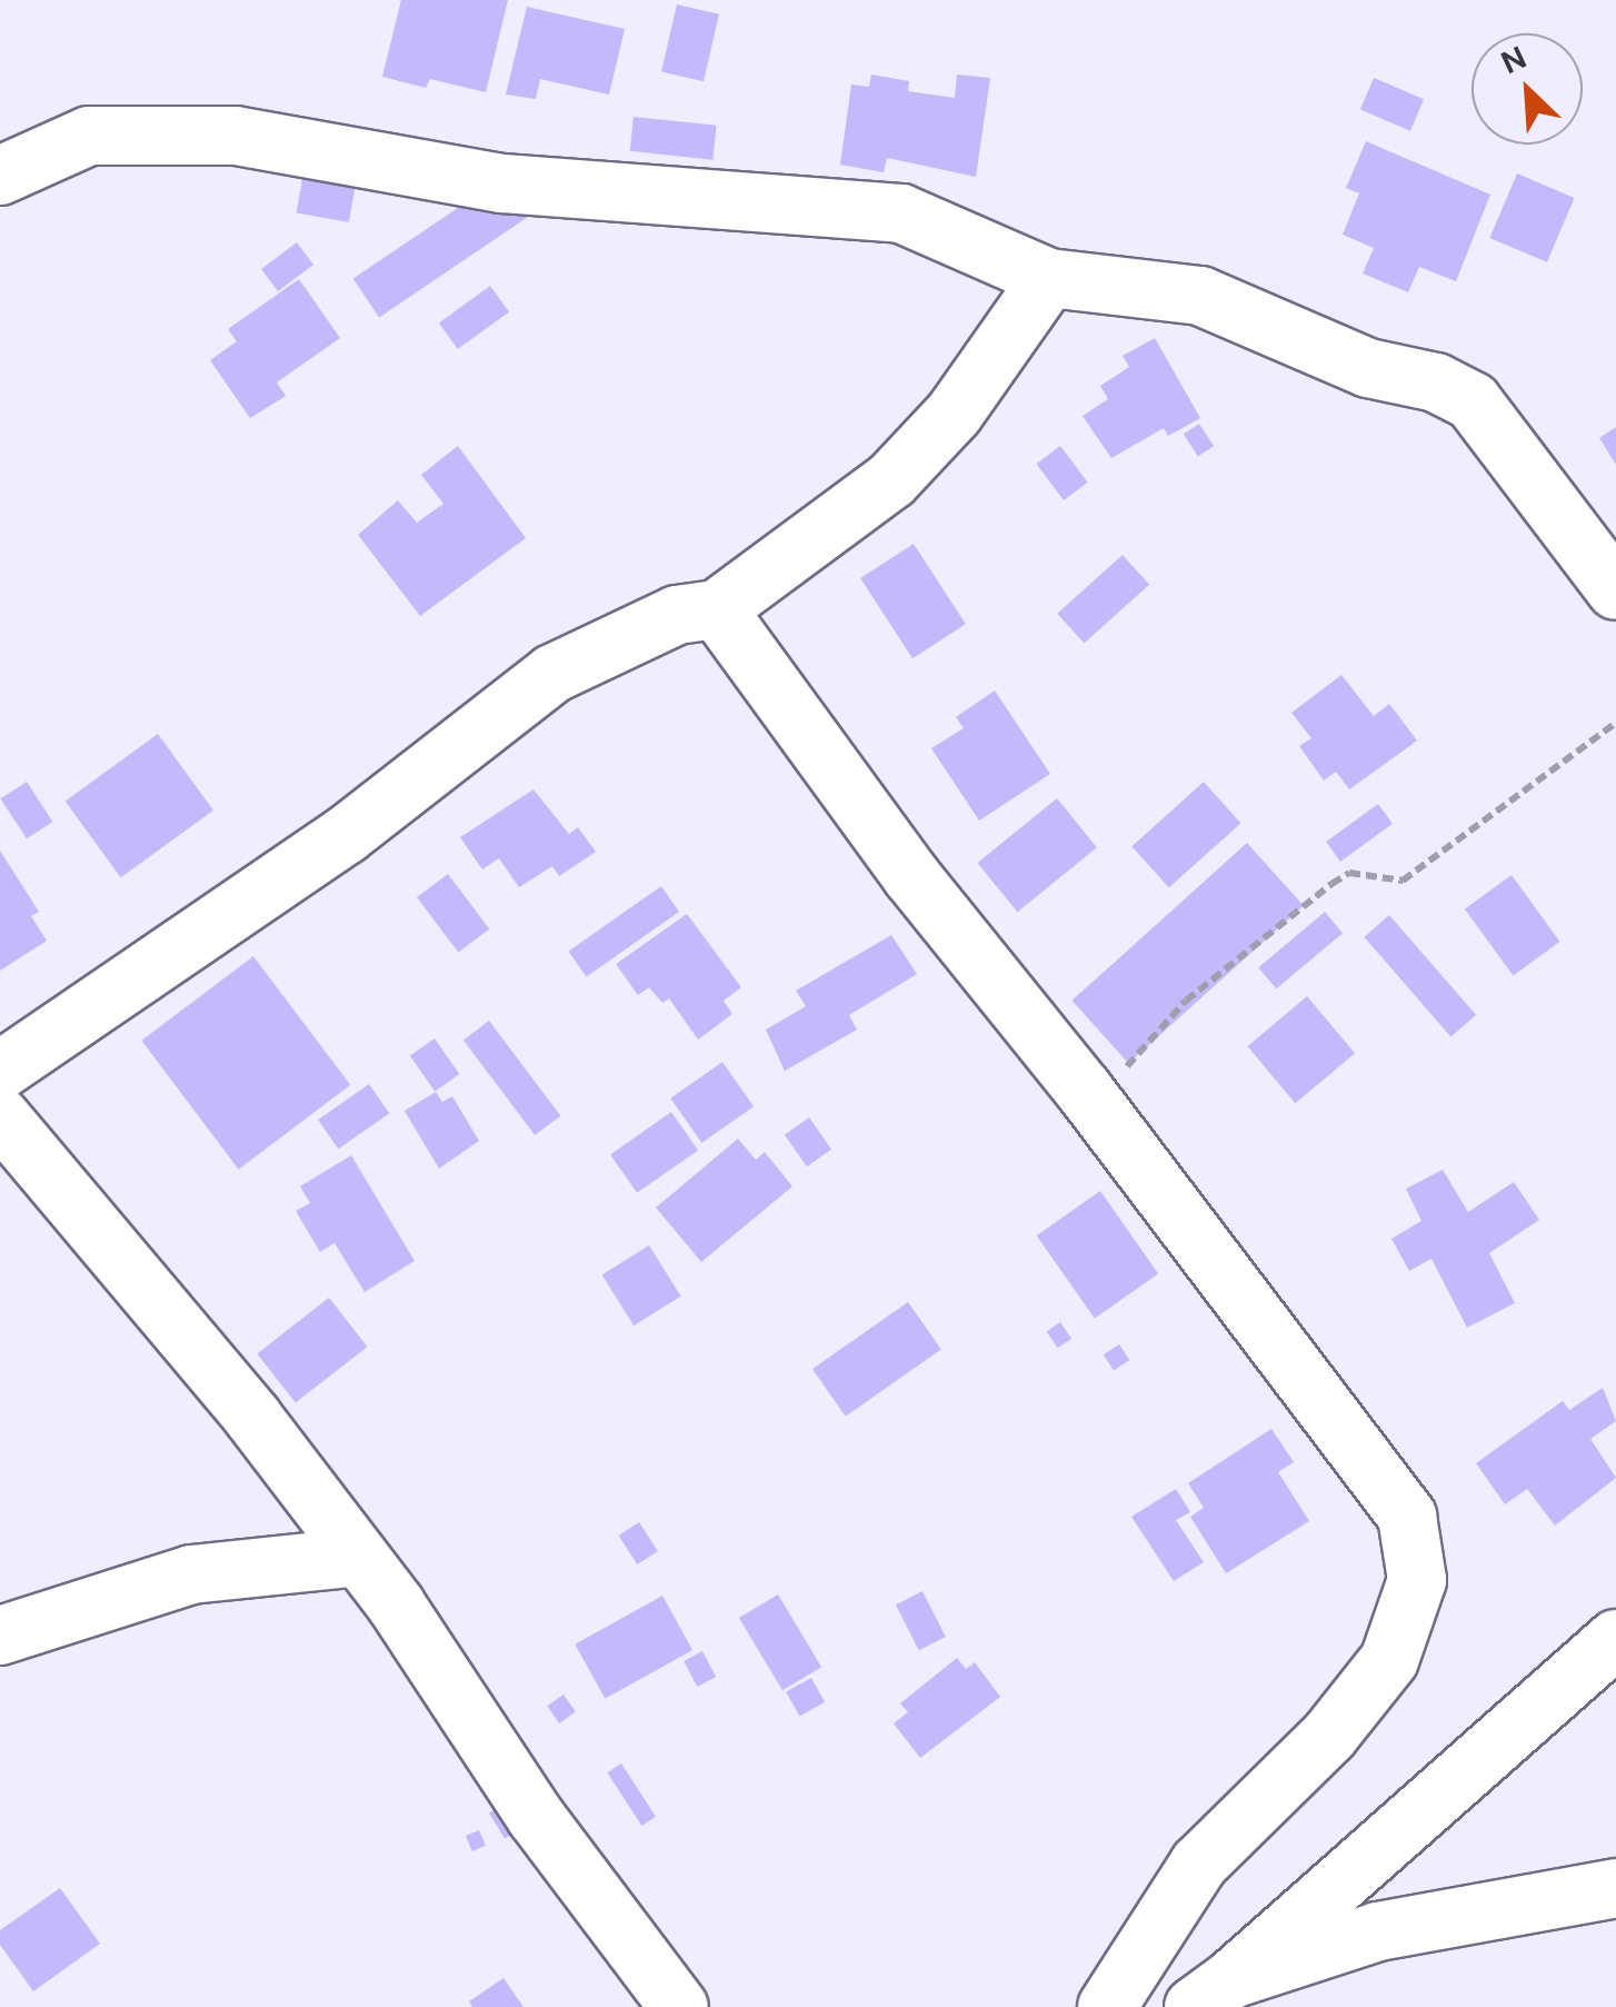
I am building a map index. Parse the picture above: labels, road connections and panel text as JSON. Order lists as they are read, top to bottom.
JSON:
{
  "north": "top left"
}
